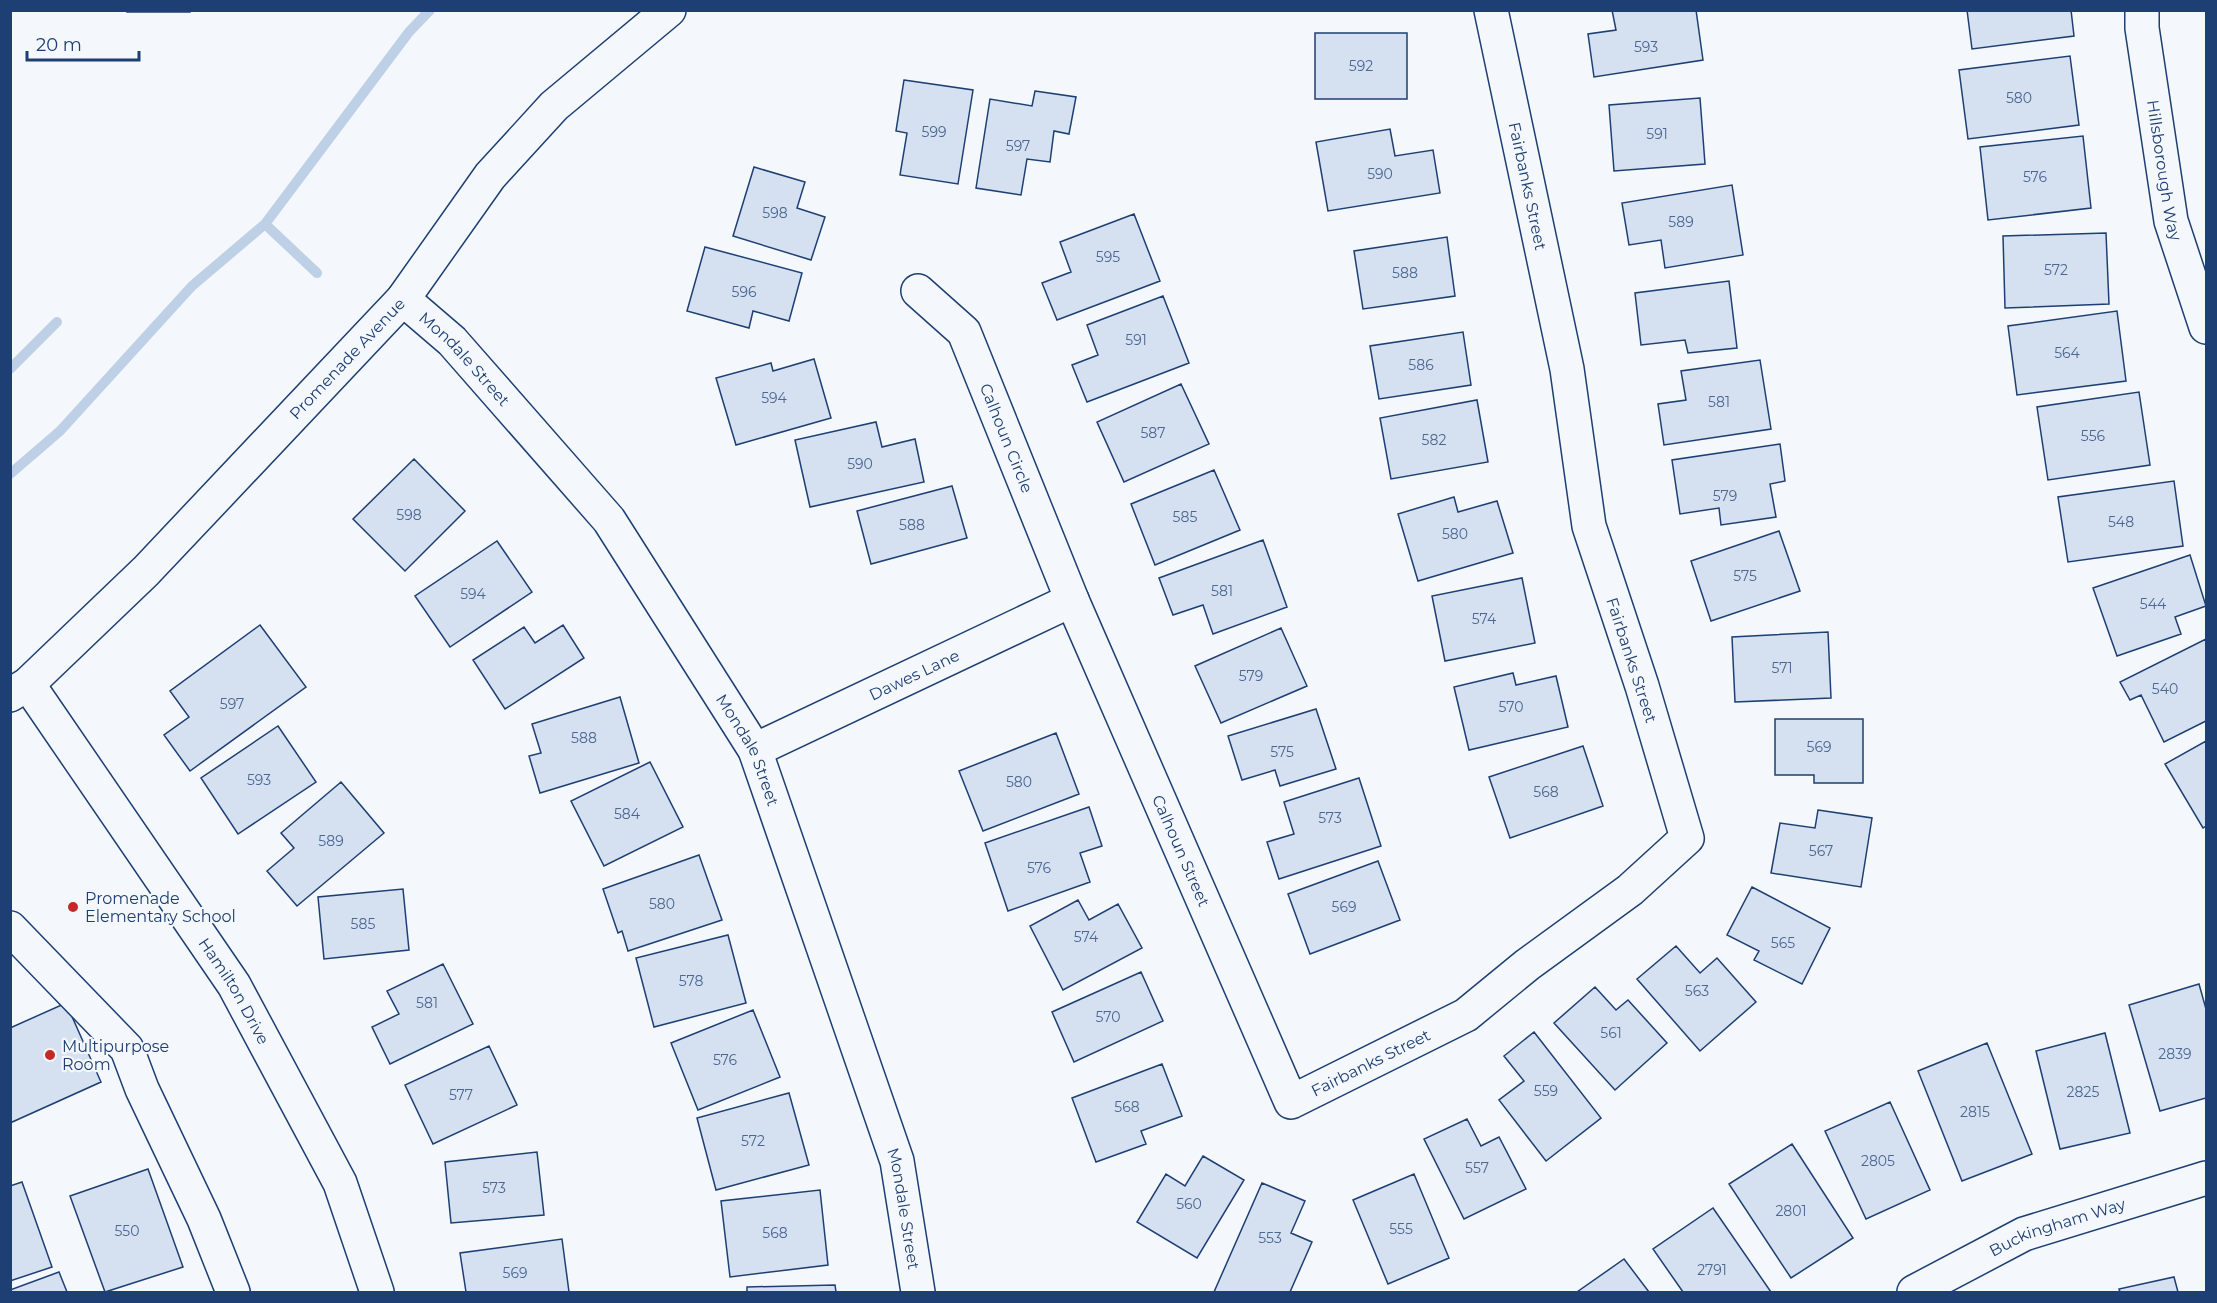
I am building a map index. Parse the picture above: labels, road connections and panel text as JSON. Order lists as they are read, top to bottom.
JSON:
{
  "streets": {
    "street": [
      "Hillsborough Way",
      "Fairbanks Street",
      "Promenade Avenue",
      "Mondale Street",
      "Calhoun Circle",
      "Dawes Lane",
      "Calhoun Street",
      "Hamilton Drive",
      "Buckingham Way"
    ]
  },
  "crossings": [
    ["Fairbanks Street", "Calhoun Street"],
    ["Promenade Avenue", "Mondale Street"],
    ["Promenade Avenue", "Hamilton Drive"],
    ["Mondale Street", "Dawes Lane"],
    ["Calhoun Circle", "Dawes Lane"],
    ["Calhoun Circle", "Calhoun Street"],
    ["Dawes Lane", "Calhoun Street"]
  ],
  "places": ["Promenade Elementary School", "Multipurpose Room"],
  "house_numbers": [
    "593",
    "592",
    "580",
    "599",
    "591",
    "597",
    "590",
    "576",
    "598",
    "589",
    "595",
    "572",
    "588",
    "596",
    "591",
    "564",
    "586",
    "594",
    "581",
    "587",
    "556",
    "582",
    "590",
    "579",
    "598",
    "585",
    "548",
    "588",
    "580",
    "575",
    "581",
    "594",
    "544",
    "574",
    "571",
    "579",
    "540",
    "597",
    "570",
    "588",
    "569",
    "575",
    "593",
    "580",
    "568",
    "584",
    "573",
    "589",
    "567",
    "576",
    "580",
    "569",
    "585",
    "574",
    "565",
    "578",
    "563",
    "581",
    "570",
    "561",
    "2839",
    "576",
    "559",
    "2825",
    "577",
    "568",
    "2815",
    "572",
    "2805",
    "557",
    "573",
    "560",
    "2801",
    "555",
    "550",
    "568",
    "553",
    "2791",
    "569"
  ],
  "scale_bar": "20 m"
}
